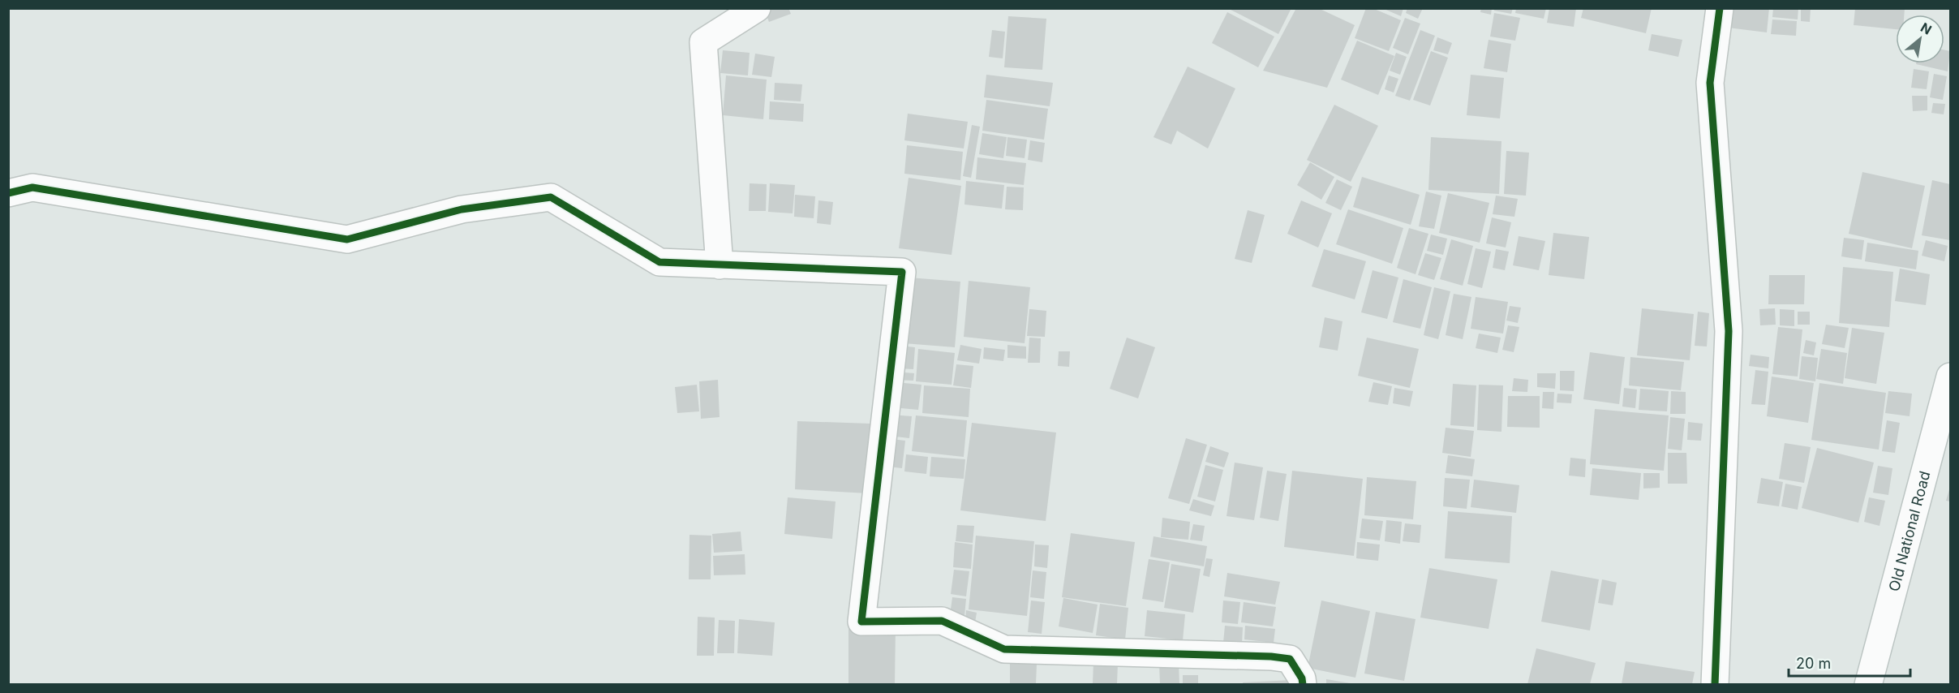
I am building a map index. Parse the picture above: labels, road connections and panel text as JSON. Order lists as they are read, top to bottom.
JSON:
{
  "streets": {
    "street": ["Old National Road"]
  },
  "scale_bar": "20 m",
  "north": "top right"
}
